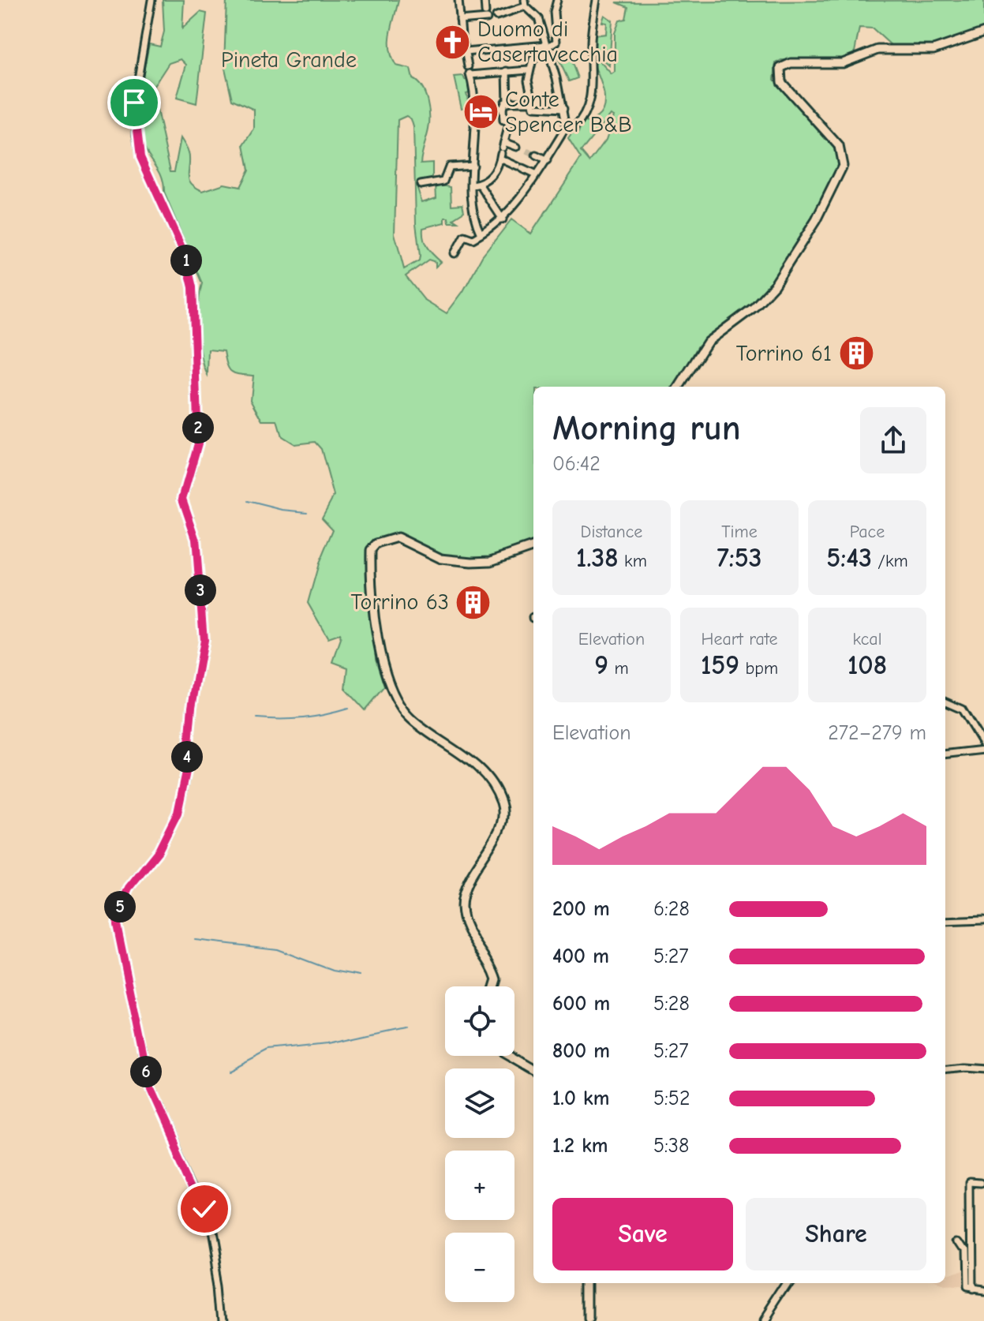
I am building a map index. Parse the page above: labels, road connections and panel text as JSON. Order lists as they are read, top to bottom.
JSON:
{
  "parks": ["Pineta Grande"],
  "places": {
    "church": ["Duomo di Casertavecchia"],
    "hotel": ["Conte Spencer B&B"],
    "building": ["Torrino 61", "Torrino 63"]
  },
  "page": {
    "pins": [
      "1",
      "2",
      "3",
      "4",
      "5",
      "6"
    ],
    "heading": ["Morning run", "06:42"],
    "stats": [
      ["Distance", "1.38 km"],
      ["Time", "7:53"],
      ["Pace", "5:43 /km"],
      ["Elevation", "9 m"],
      ["Heart rate", "159 bpm"],
      ["kcal", "108"]
    ],
    "chart": ["Elevation", "272–279 m"],
    "list": [
      {
        "name": "200 m",
        "note": "6:28"
      },
      {
        "name": "400 m",
        "note": "5:27"
      },
      {
        "name": "600 m",
        "note": "5:28"
      },
      {
        "name": "800 m",
        "note": "5:27"
      },
      {
        "name": "1.0 km",
        "note": "5:52"
      },
      {
        "name": "1.2 km",
        "note": "5:38"
      }
    ],
    "map_buttons": ["+", "−"],
    "buttons": ["Save", "Share"]
  }
}
